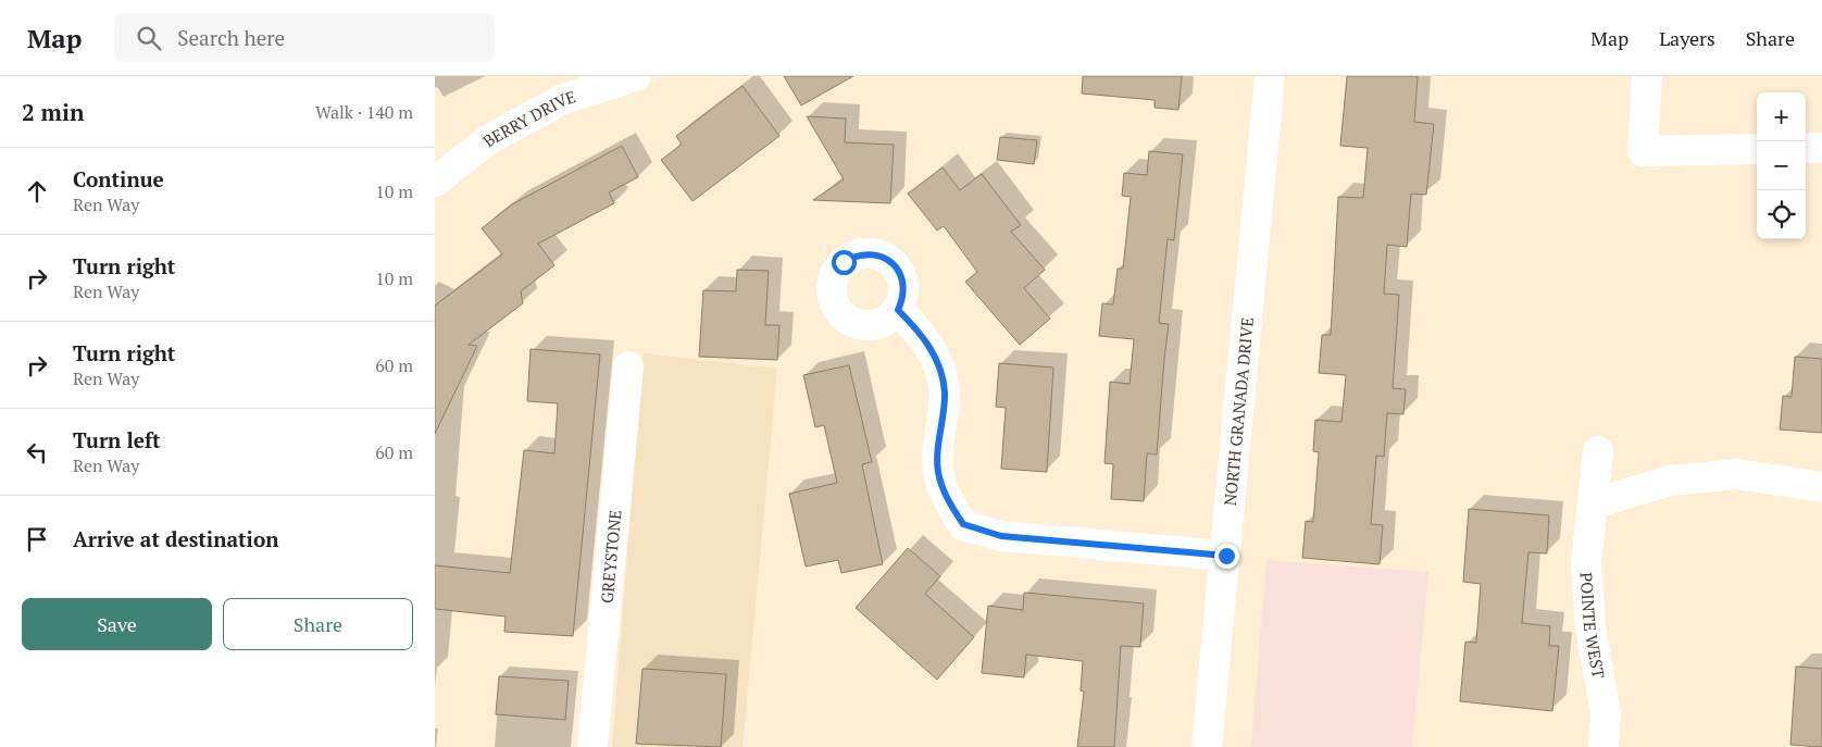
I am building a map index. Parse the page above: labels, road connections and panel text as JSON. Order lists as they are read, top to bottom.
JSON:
{
  "streets": {
    "street": [
      "BERRY DRIVE",
      "NORTH GRANADA DRIVE",
      "GREYSTONE",
      "POINTE WEST"
    ]
  },
  "page": {
    "header": "Map",
    "search": "Search here",
    "nav": ["Map", "Layers", "Share"],
    "heading": ["2 min", "Walk · 140 m"],
    "map_buttons": ["+", "−"],
    "list": [
      ["Continue", "Ren Way", "10 m"],
      ["Turn right", "Ren Way", "10 m"],
      ["Turn right", "Ren Way", "60 m"],
      ["Turn left", "Ren Way", "60 m"],
      "Arrive at destination"
    ],
    "buttons": ["Save", "Share"]
  }
}
